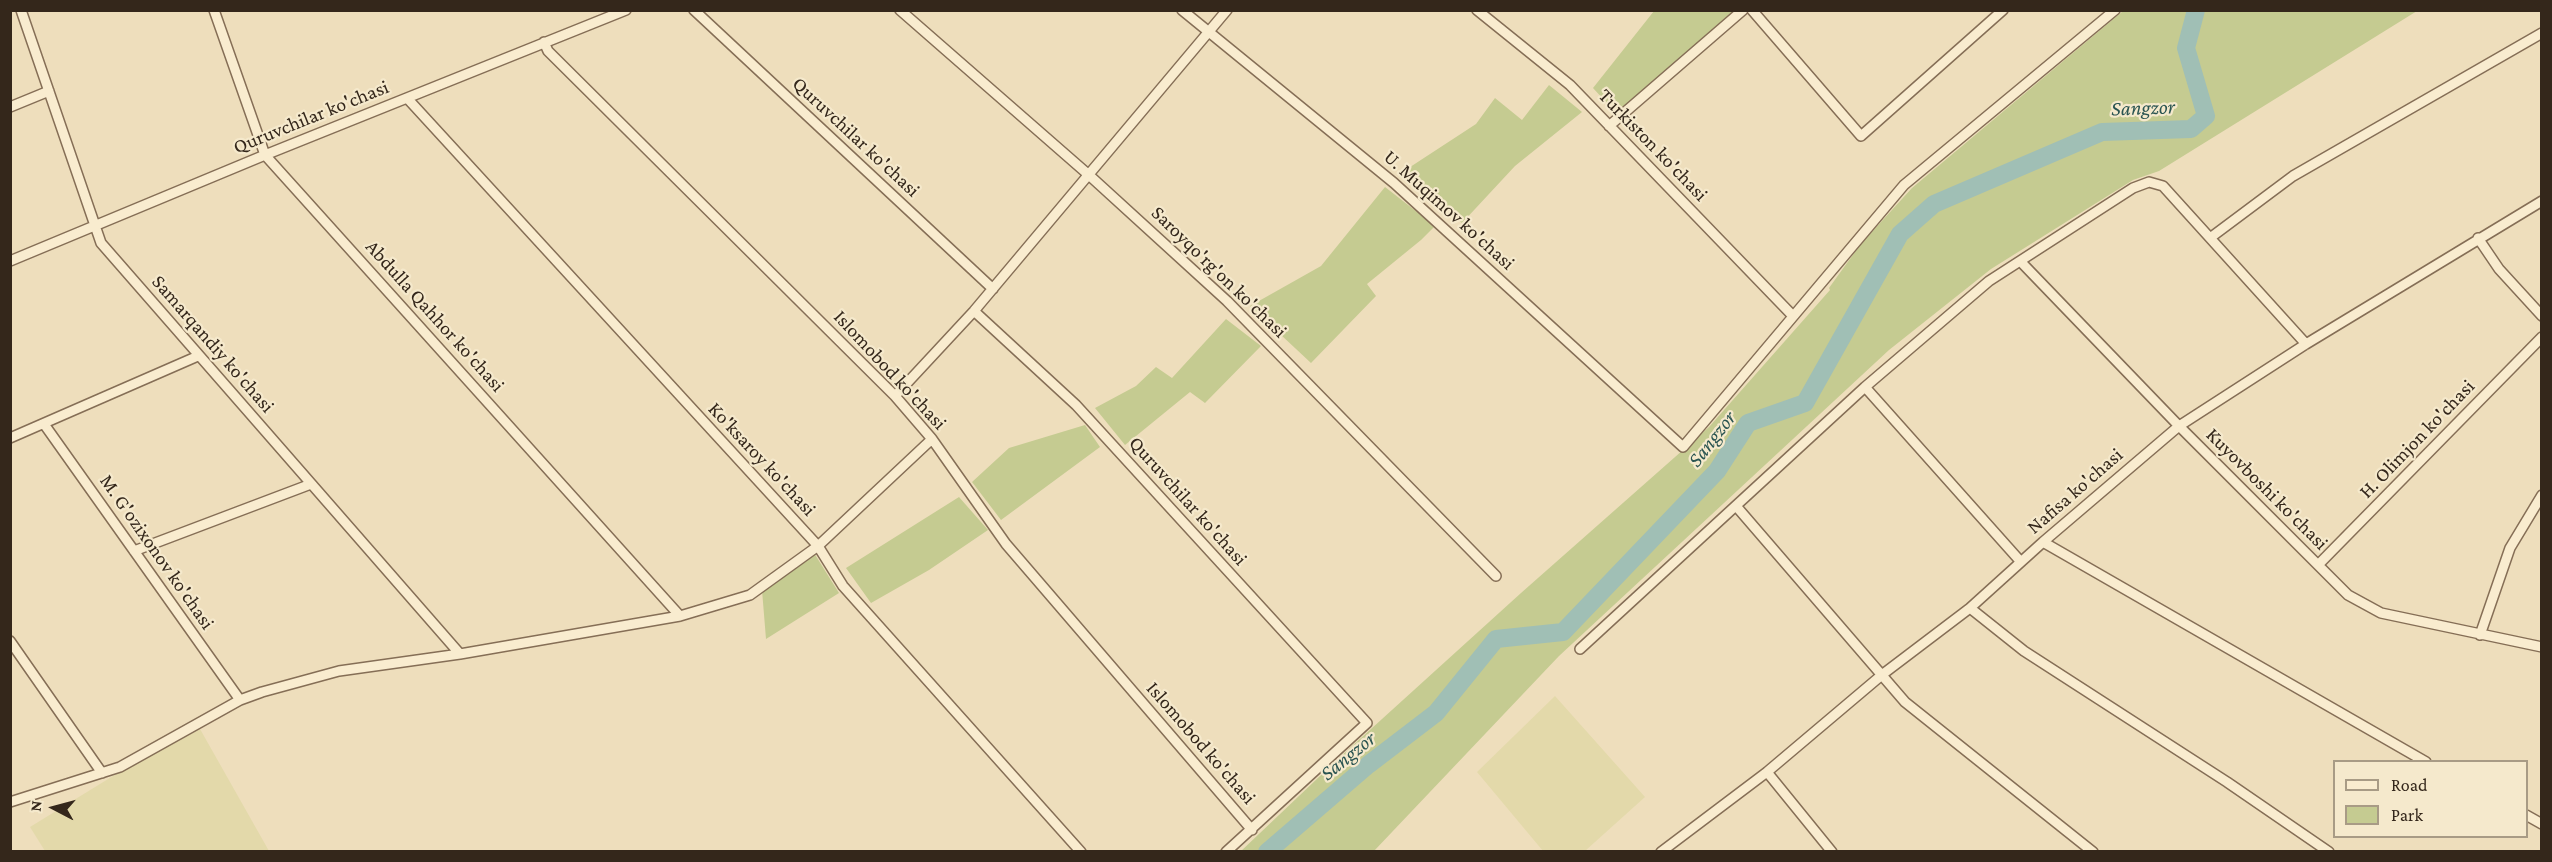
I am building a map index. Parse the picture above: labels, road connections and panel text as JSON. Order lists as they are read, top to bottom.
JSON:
{
  "streets": {
    "street": [
      "Quruvchilar ko'chasi",
      "Turkiston ko'chasi",
      "U. Muqimov ko'chasi",
      "Saroyqo'rg'on ko'chasi",
      "Abdulla Qahhor ko'chasi",
      "Samarqandiy ko'chasi",
      "Islomobod ko'chasi",
      "H. Olimjon ko'chasi",
      "Ko'ksaroy ko'chasi",
      "Kuyovboshi ko'chasi",
      "Nafisa ko'chasi",
      "M. G'ozixonov ko'chasi"
    ]
  },
  "crossings": [
    ["Quruvchilar ko'chasi", "Abdulla Qahhor ko'chasi"],
    ["Quruvchilar ko'chasi", "Samarqandiy ko'chasi"],
    ["Quruvchilar ko'chasi", "Islomobod ko'chasi"],
    ["Quruvchilar ko'chasi", "Ko'ksaroy ko'chasi"],
    ["Turkiston ko'chasi", "U. Muqimov ko'chasi"],
    ["H. Olimjon ko'chasi", "Kuyovboshi ko'chasi"],
    ["Kuyovboshi ko'chasi", "Nafisa ko'chasi"]
  ],
  "water": ["Sangzor"],
  "legend": ["Road", "Park"],
  "north": "left"
}
